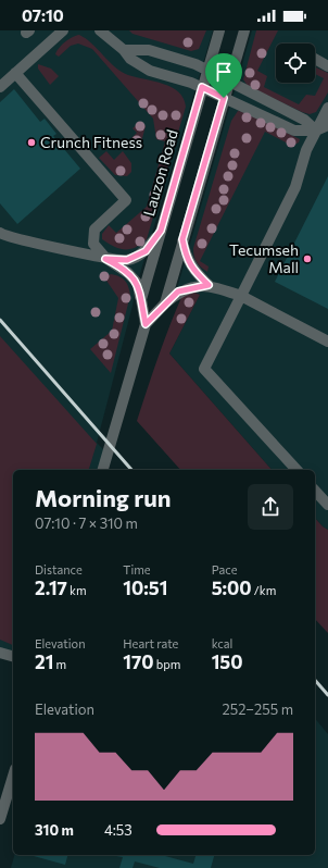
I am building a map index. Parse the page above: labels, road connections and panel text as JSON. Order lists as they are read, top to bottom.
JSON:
{
  "streets": {
    "street": ["Lauzon Road"]
  },
  "places": ["Crunch Fitness", "Tecumseh Mall"],
  "page": {
    "status": "07:10",
    "heading": ["Morning run", "07:10 · 7 × 310 m"],
    "stats": [
      ["Distance", "2.17 km"],
      ["Time", "10:51"],
      ["Pace", "5:00 /km"],
      ["Elevation", "21 m"],
      ["Heart rate", "170 bpm"],
      ["kcal", "150"]
    ],
    "chart": ["Elevation", "252–255 m"],
    "list": [
      {
        "name": "310 m",
        "note": "4:53"
      }
    ]
  }
}
